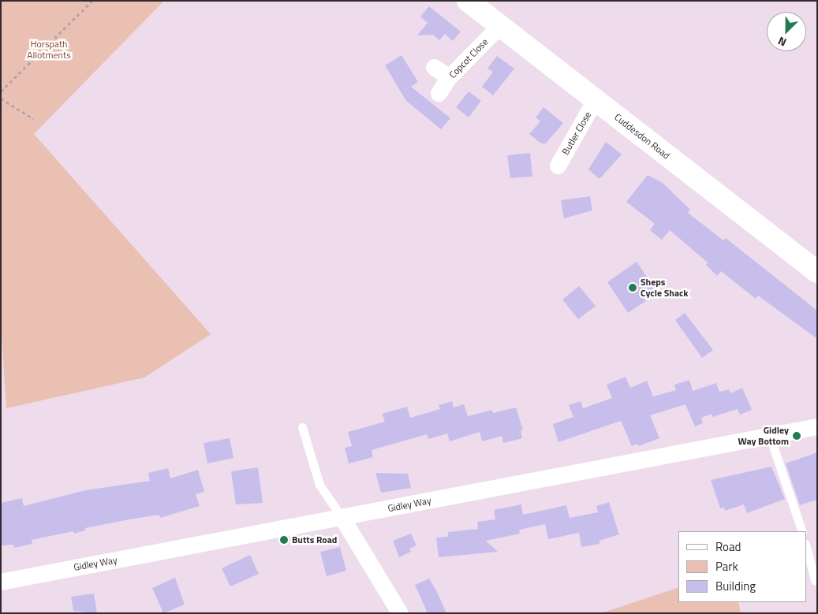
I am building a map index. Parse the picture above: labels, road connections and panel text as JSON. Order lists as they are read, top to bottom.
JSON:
{
  "streets": {
    "street": [
      "Copcot Close",
      "Butler Close",
      "Cuddesdon Road",
      "Gidley Way"
    ]
  },
  "crossings": [
    ["Copcot Close", "Cuddesdon Road"],
    ["Butler Close", "Cuddesdon Road"]
  ],
  "parks": ["Horspath Allotments"],
  "places": ["Sheps Cycle Shack", "Gidley Way Bottom", "Butts Road"],
  "legend": ["Road", "Park", "Building"],
  "north": "bottom left"
}
